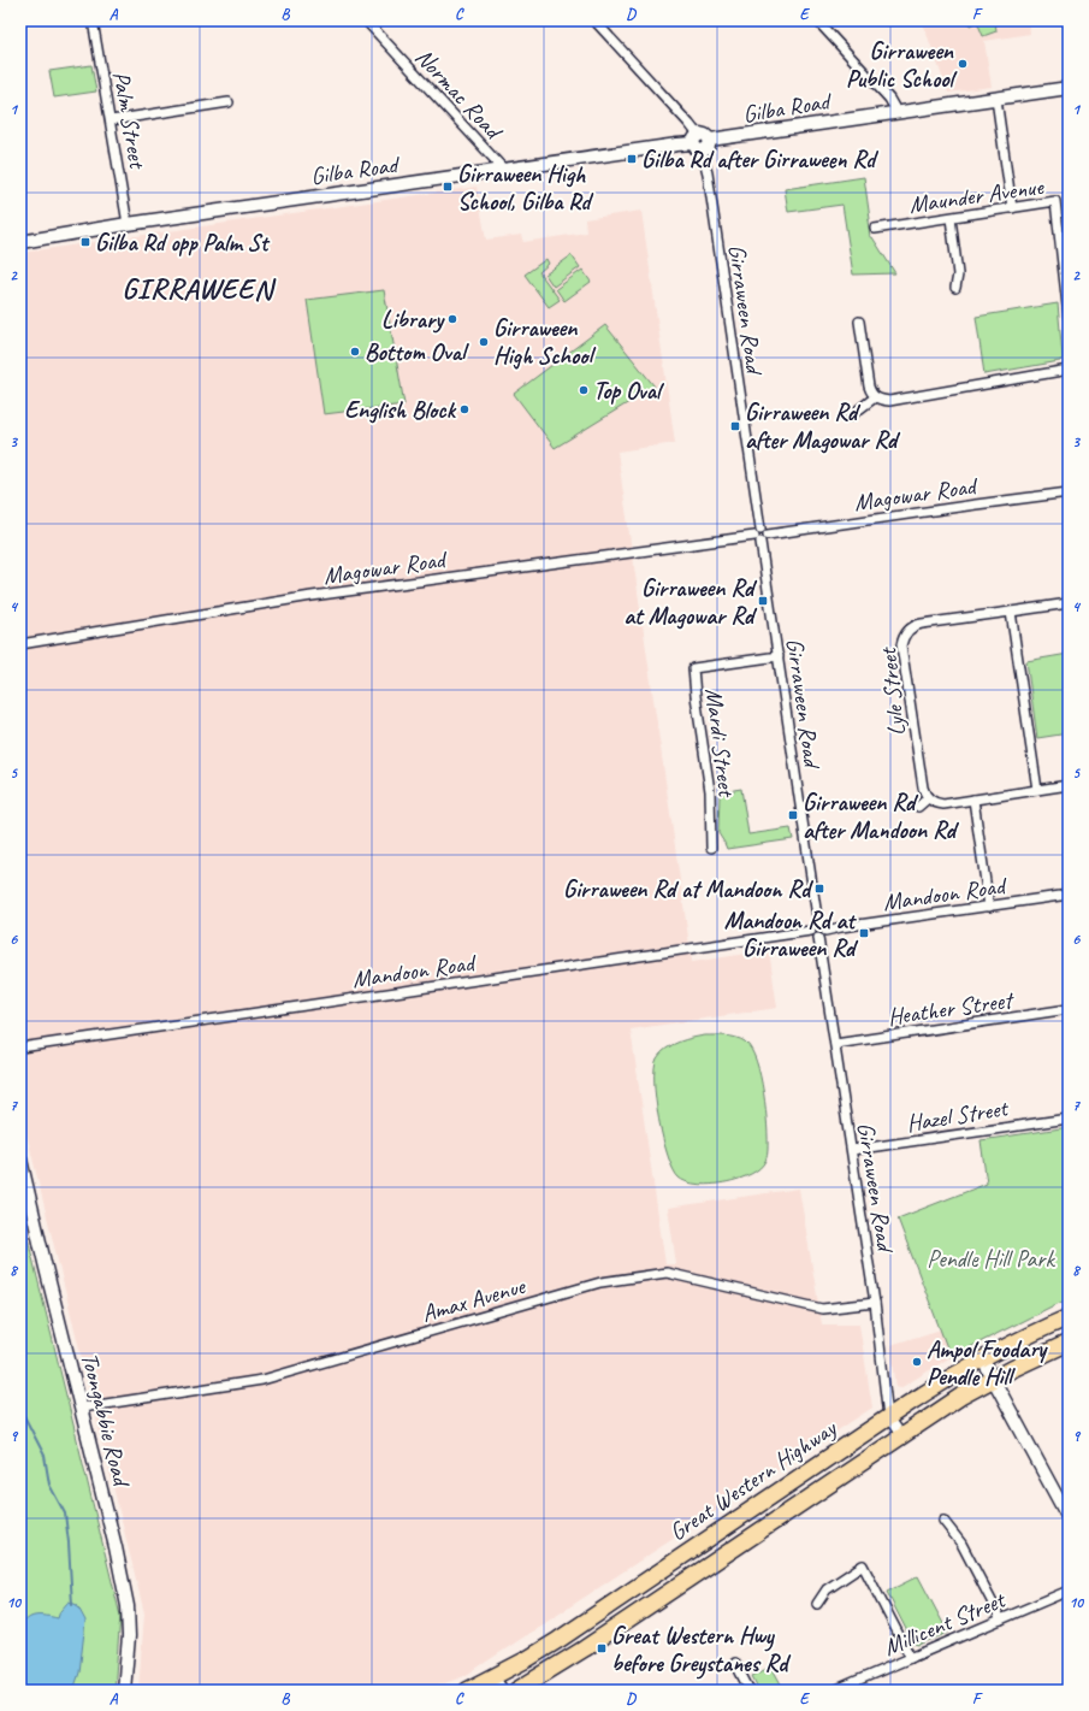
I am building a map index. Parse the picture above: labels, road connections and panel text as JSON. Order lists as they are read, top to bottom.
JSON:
{
  "streets": {
    "highway": ["Great Western Highway"],
    "street": [
      "Normac Road",
      "Gilba Road",
      "Palm Street",
      "Maunder Avenue",
      "Girraween Road",
      "Magowar Road",
      "Lyle Street",
      "Mardi Street",
      "Mandoon Road",
      "Heather Street",
      "Hazel Street",
      "Amax Avenue",
      "Toongabbie Road",
      "Millicent Street"
    ]
  },
  "crossings": [
    ["Normac Road", "Gilba Road"],
    ["Gilba Road", "Palm Street"],
    ["Gilba Road", "Girraween Road"],
    ["Girraween Road", "Magowar Road"],
    ["Girraween Road", "Mardi Street"],
    ["Girraween Road", "Mandoon Road"],
    ["Girraween Road", "Heather Street"],
    ["Girraween Road", "Hazel Street"],
    ["Girraween Road", "Amax Avenue"],
    ["Girraween Road", "Great Western Highway"],
    ["Amax Avenue", "Toongabbie Road"]
  ],
  "districts": ["GIRRAWEEN"],
  "parks": ["Pendle Hill Park"],
  "places": {
    "other": [
      "Girraween Public School",
      "Library",
      "Girraween High School",
      "Bottom Oval",
      "Top Oval",
      "English Block",
      "Ampol Foodary Pendle Hill"
    ],
    "transit": [
      "Gilba Rd after Girraween Rd",
      "Girraween High School, Gilba Rd",
      "Gilba Rd opp Palm St",
      "Girraween Rd after Magowar Rd",
      "Girraween Rd at Magowar Rd",
      "Girraween Rd after Mandoon Rd",
      "Girraween Rd at Mandoon Rd",
      "Mandoon Rd at Girraween Rd",
      "Great Western Hwy before Greystanes Rd"
    ]
  },
  "grid": {
    "columns": [
      "A",
      "B",
      "C",
      "D",
      "E",
      "F"
    ],
    "rows": [
      "1",
      "2",
      "3",
      "4",
      "5",
      "6",
      "7",
      "8",
      "9",
      "10"
    ]
  }
}
